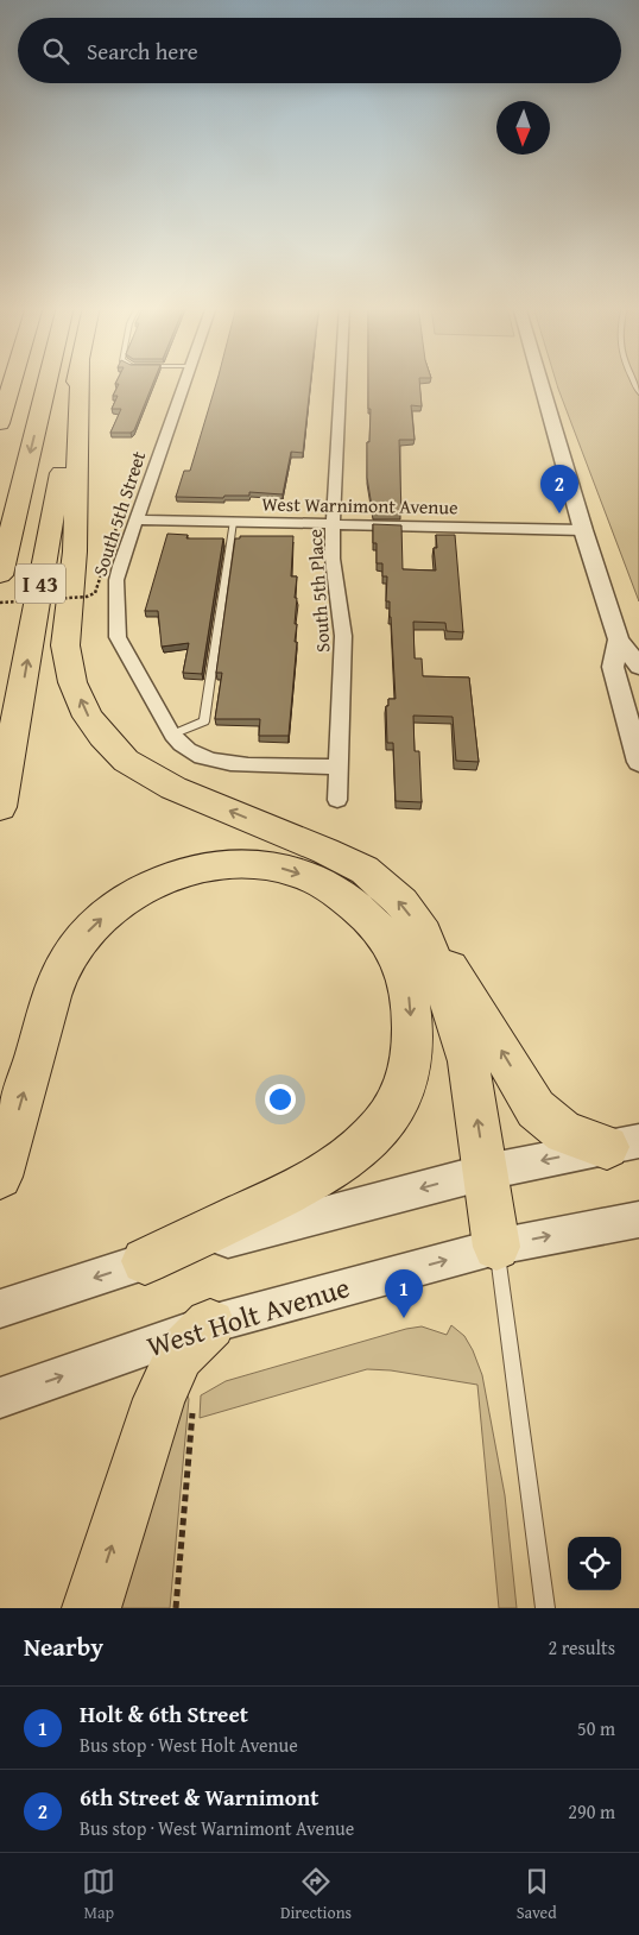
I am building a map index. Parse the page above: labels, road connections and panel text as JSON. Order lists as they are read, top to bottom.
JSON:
{
  "streets": {
    "highway": ["I 43"],
    "street": [
      "West Warnimont Avenue",
      "South 5th Street",
      "South 5th Place",
      "West Holt Avenue"
    ]
  },
  "crossings": [
    ["West Warnimont Avenue", "South 5th Street"],
    ["West Warnimont Avenue", "South 5th Place"],
    ["South 5th Street", "South 5th Place"]
  ],
  "north": "bottom",
  "page": {
    "search": "Search here",
    "pins": ["2", "1"],
    "heading": ["Nearby", "2 results"],
    "list": [
      {
        "mark": "1",
        "name": "Holt & 6th Street",
        "note": "Bus stop · West Holt Avenue",
        "value": "50 m"
      },
      {
        "mark": "2",
        "name": "6th Street & Warnimont",
        "note": "Bus stop · West Warnimont Avenue",
        "value": "290 m"
      }
    ],
    "nav": ["Map", "Directions", "Saved"]
  }
}
